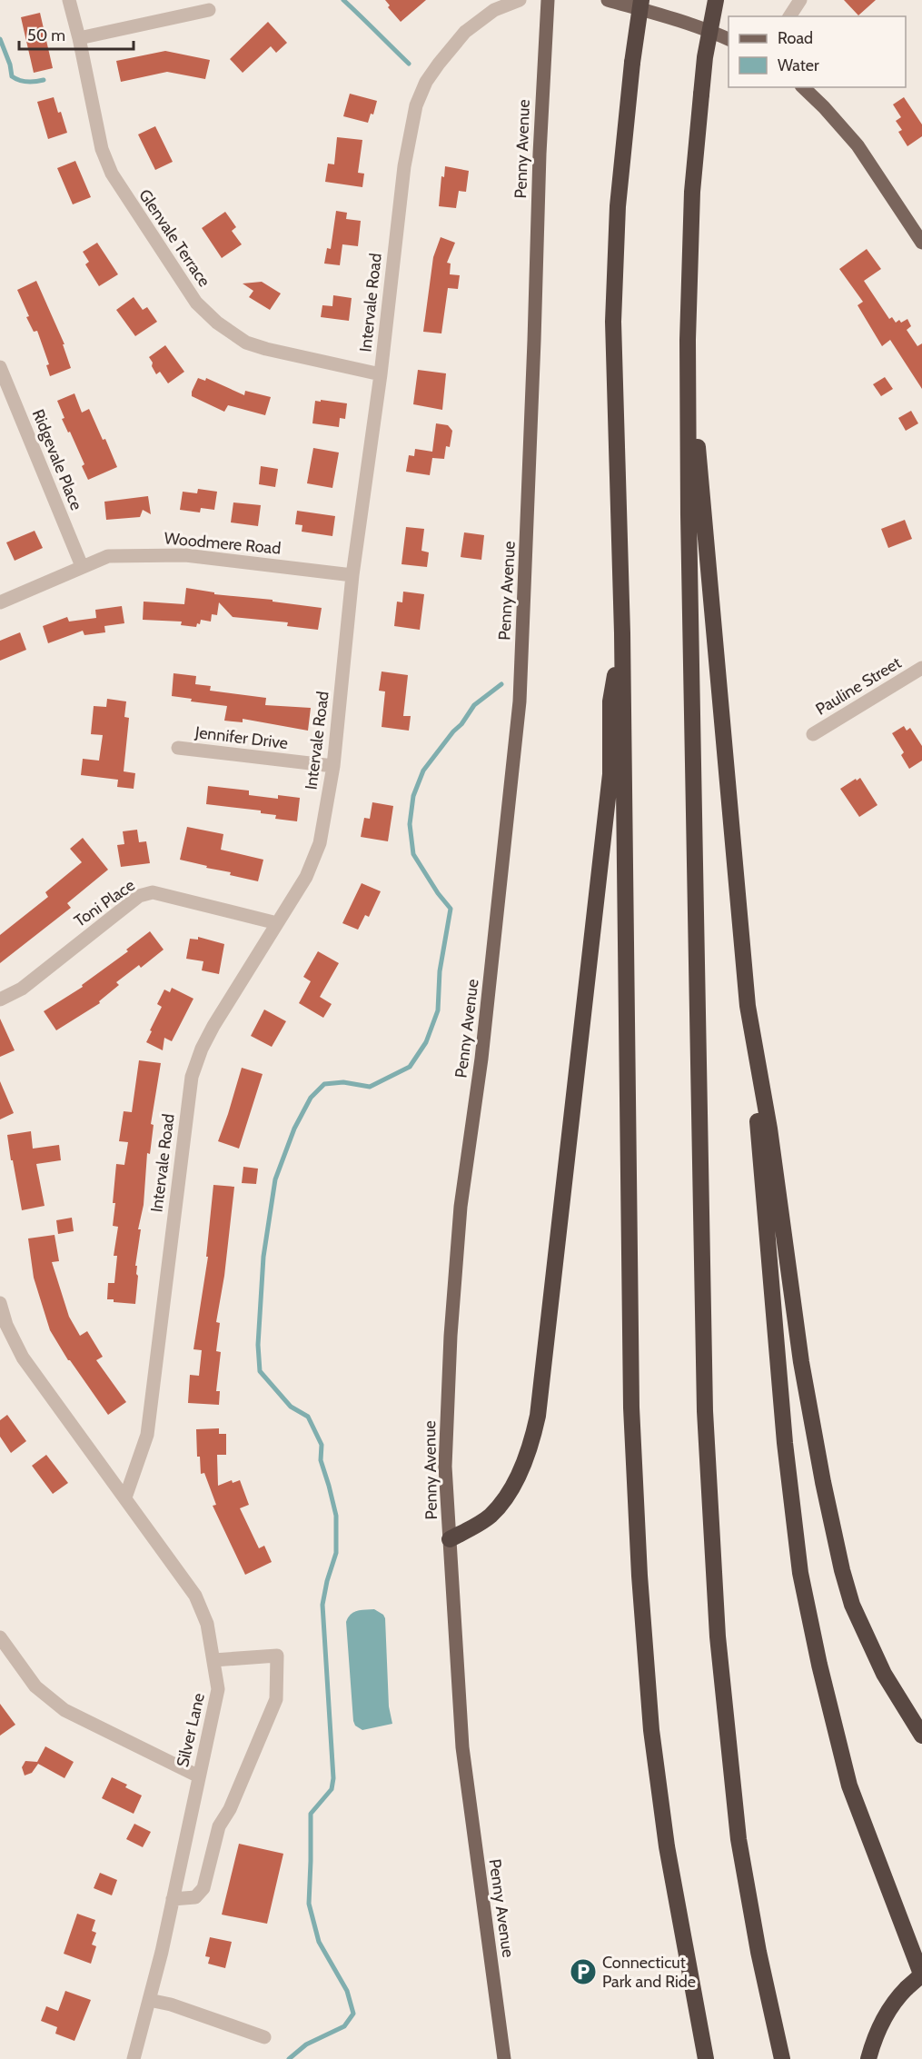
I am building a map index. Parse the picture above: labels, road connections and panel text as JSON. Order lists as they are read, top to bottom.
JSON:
{
  "streets": {
    "main road": ["Penny Avenue"],
    "street": [
      "Glenvale Terrace",
      "Intervale Road",
      "Ridgevale Place",
      "Woodmere Road",
      "Pauline Street",
      "Jennifer Drive",
      "Toni Place",
      "Silver Lane"
    ]
  },
  "crossings": [
    ["Glenvale Terrace", "Intervale Road"],
    ["Intervale Road", "Woodmere Road"],
    ["Intervale Road", "Jennifer Drive"],
    ["Intervale Road", "Toni Place"],
    ["Intervale Road", "Silver Lane"],
    ["Ridgevale Place", "Woodmere Road"]
  ],
  "places": {
    "parking": ["Connecticut Park and Ride"]
  },
  "legend": ["Road", "Water"],
  "scale_bar": "50 m"
}
